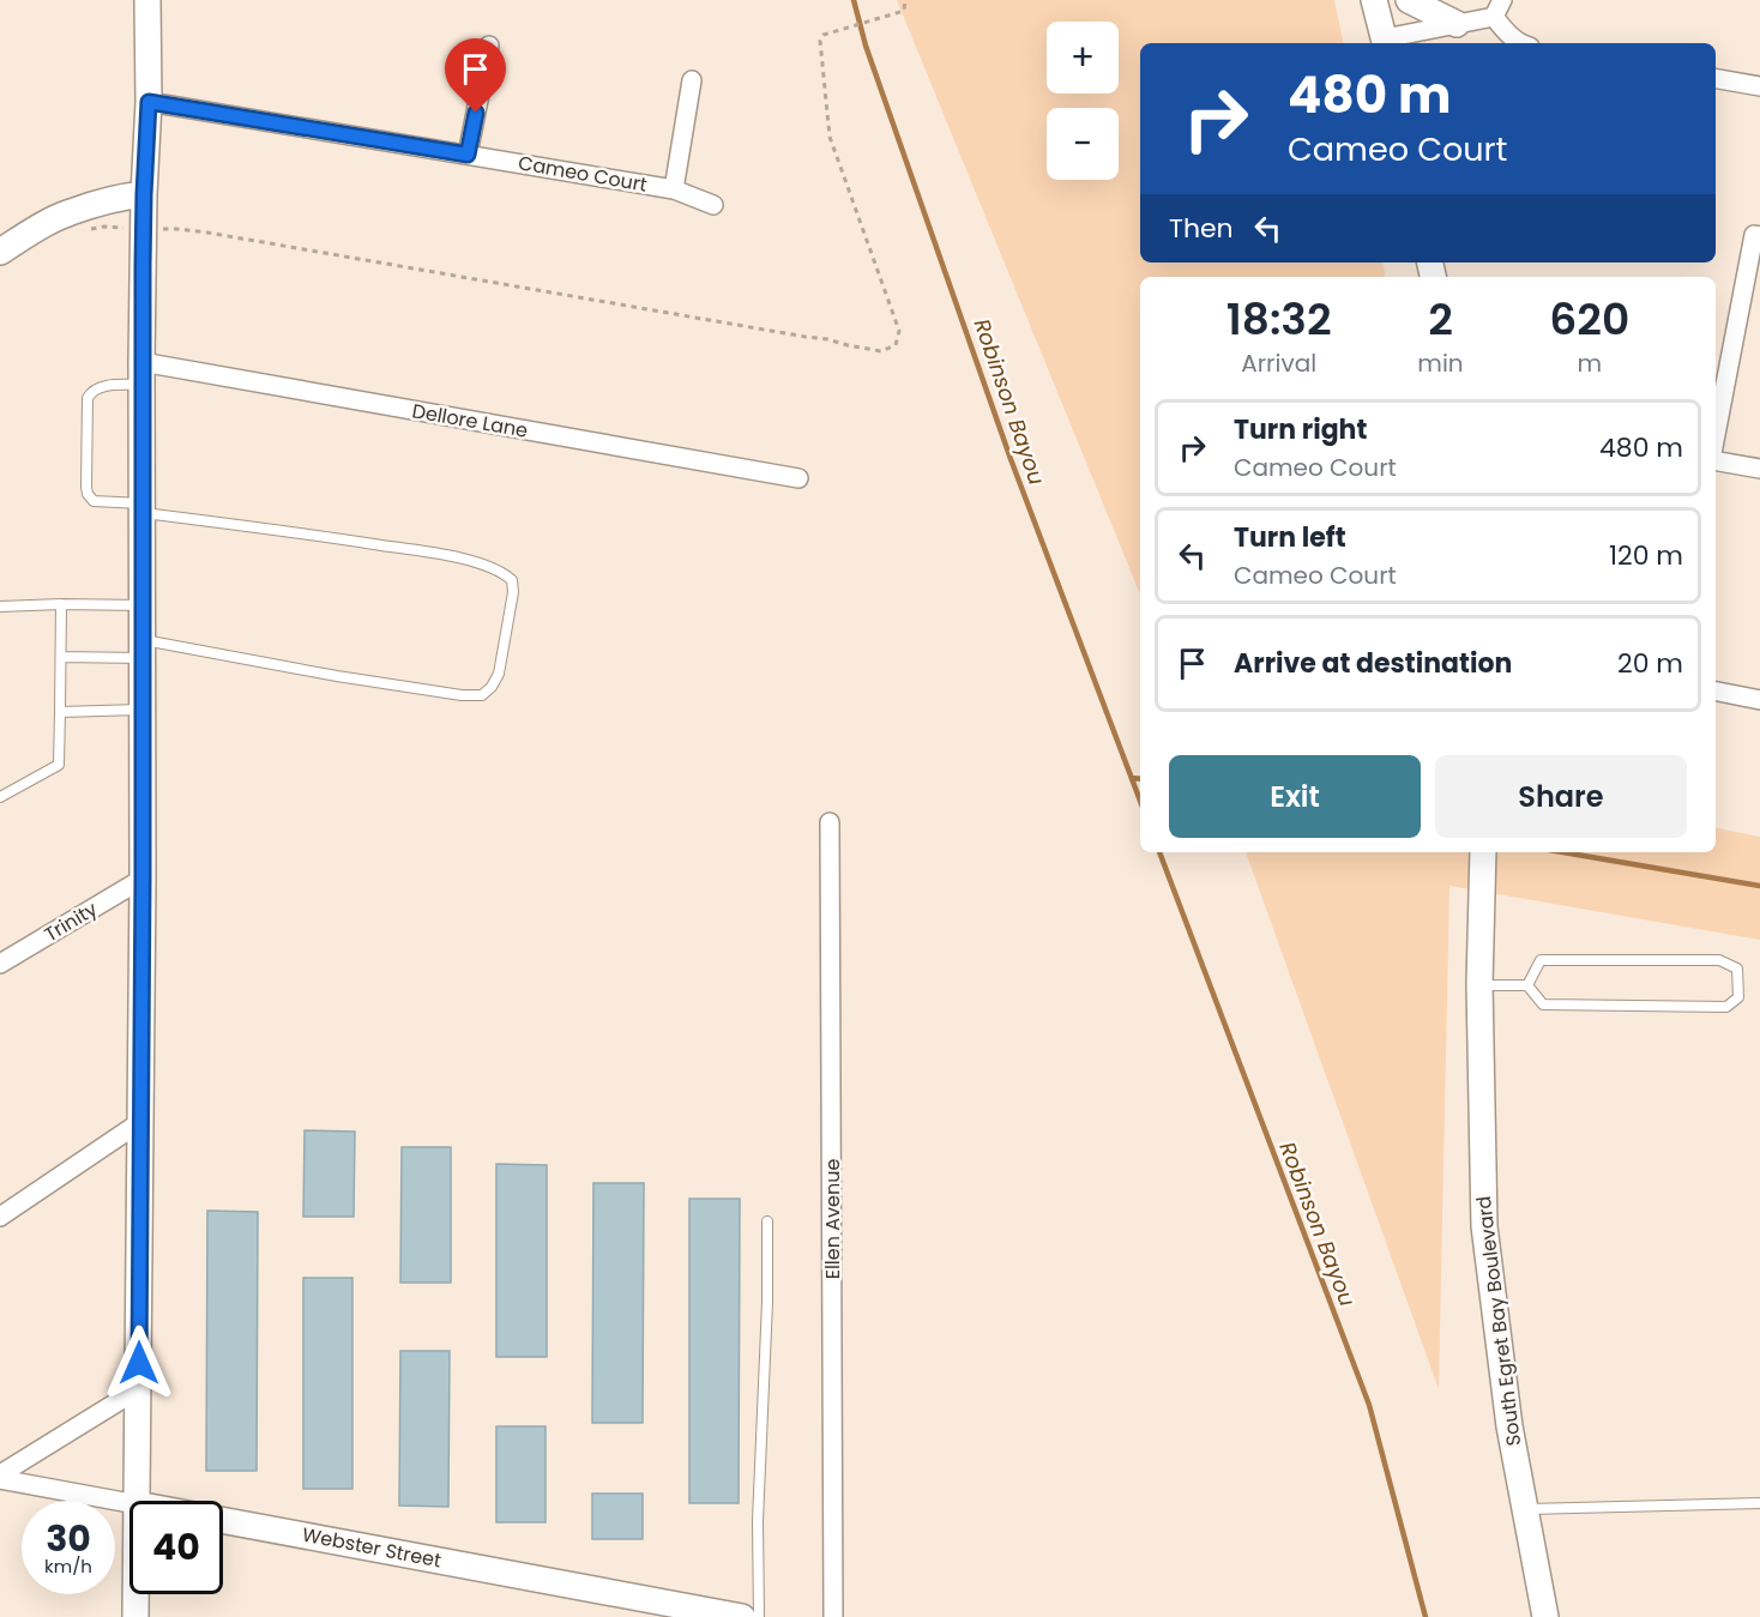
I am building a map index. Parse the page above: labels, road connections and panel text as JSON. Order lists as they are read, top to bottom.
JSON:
{
  "streets": {
    "street": [
      "Cameo Court",
      "Dellore Lane",
      "Trinity",
      "Ellen Avenue",
      "South Egret Bay Boulevard",
      "Webster Street"
    ]
  },
  "water": ["Robinson Bayou"],
  "page": {
    "map_buttons": ["+", "−"],
    "turn": ["480 m", "Cameo Court"],
    "then": "Then",
    "eta": [
      "18:32",
      "Arrival",
      "2",
      "min",
      "620",
      "m"
    ],
    "list": [
      {
        "name": "Turn right",
        "note": "Cameo Court",
        "value": "480 m"
      },
      {
        "name": "Turn left",
        "note": "Cameo Court",
        "value": "120 m"
      },
      {
        "name": "Arrive at destination",
        "value": "20 m"
      }
    ],
    "buttons": ["Exit", "Share"],
    "speed": "30 km/h",
    "limit": "40"
  }
}
